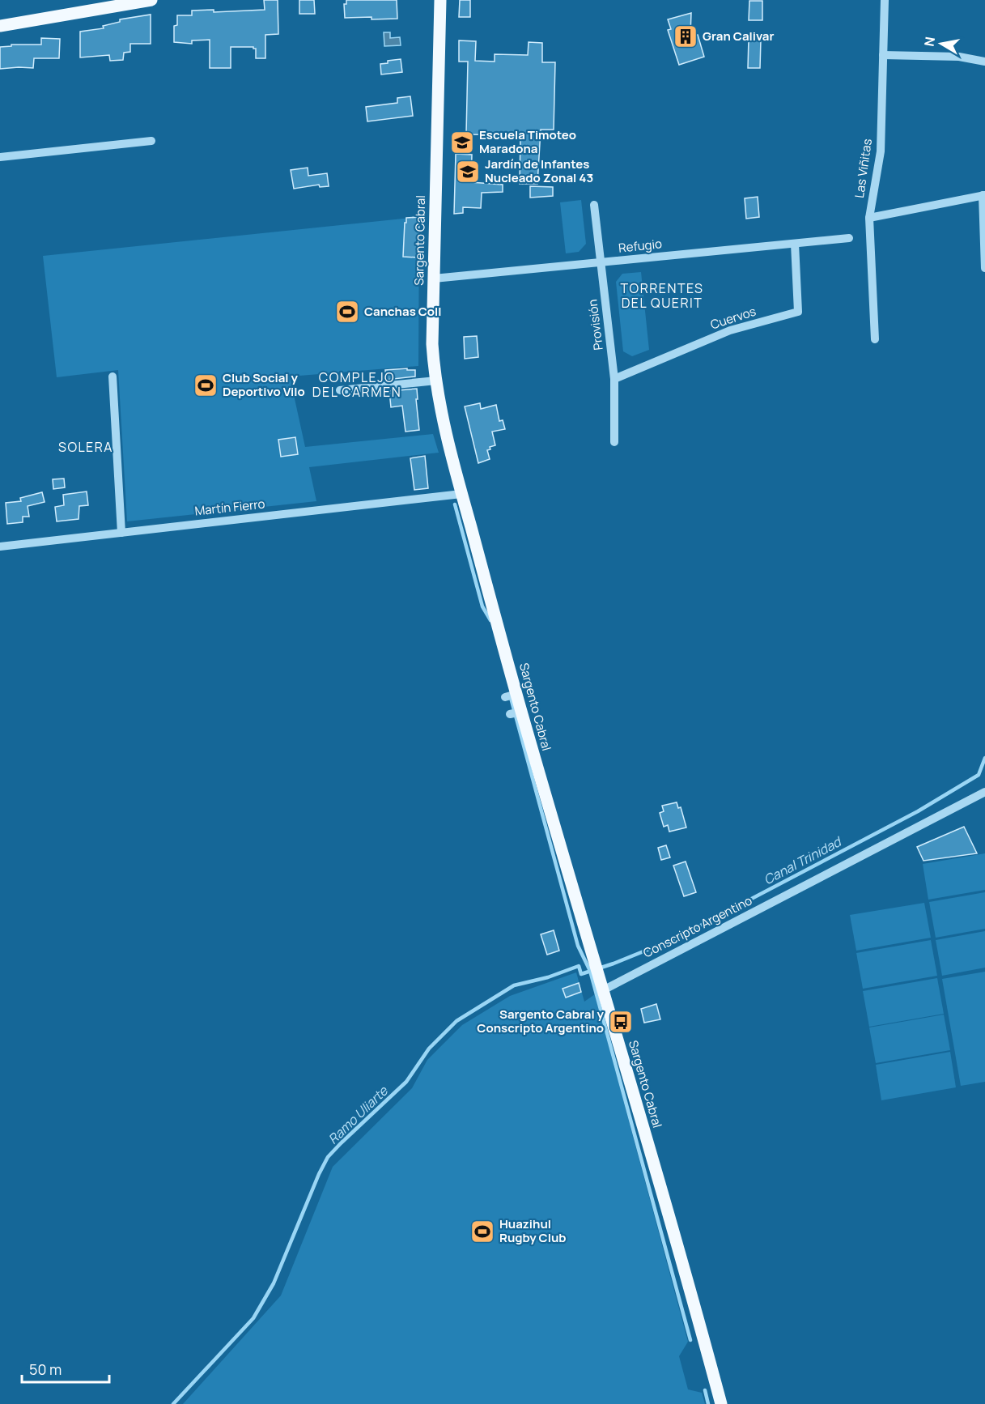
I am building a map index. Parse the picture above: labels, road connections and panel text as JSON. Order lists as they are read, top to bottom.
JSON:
{
  "streets": {
    "main road": ["Sargento Cabral"],
    "street": [
      "Las Viñitas",
      "Refugio",
      "Cuervos",
      "Provisión",
      "Martín Fierro",
      "Conscripto Argentino"
    ]
  },
  "crossings": [
    ["Sargento Cabral", "Refugio"],
    ["Sargento Cabral", "Martín Fierro"],
    ["Sargento Cabral", "Conscripto Argentino"],
    ["Refugio", "Cuervos"],
    ["Refugio", "Provisión"],
    ["Cuervos", "Provisión"]
  ],
  "districts": ["TORRENTES DEL QUERIT", "COMPLEJO DEL CARMEN", "SOLERA"],
  "water": ["Canal Trinidad", "Ramo Uliarte"],
  "places": {
    "building": ["Gran Calivar"],
    "school or university": ["Escuela Timoteo Maradona", "Jardín de Infantes Nucleado Zonal 43"],
    "sports": ["Canchas Coll", "Club Social y Deportivo Vilo", "Huazihul Rugby Club"],
    "bus stop": ["Sargento Cabral y Conscripto Argentino"]
  },
  "scale_bar": "50 m",
  "north": "left"
}
